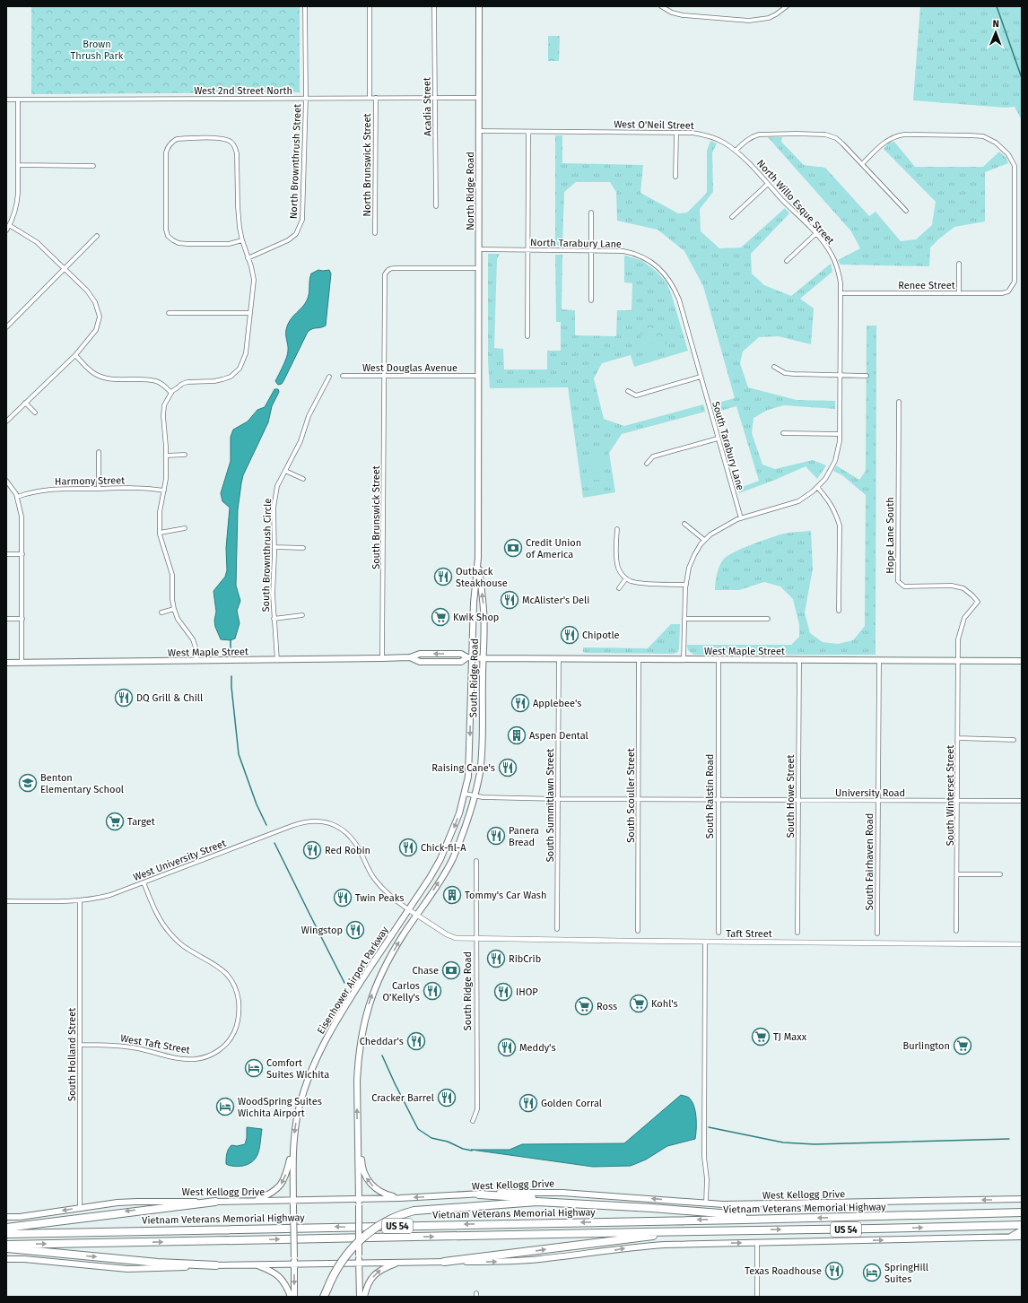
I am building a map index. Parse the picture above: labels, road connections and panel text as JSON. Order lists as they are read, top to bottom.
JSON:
{
  "streets": {
    "highway": ["Vietnam Veterans Memorial Highway", "US 54"],
    "main road": [
      "North Ridge Road",
      "West Maple Street",
      "South Ridge Road",
      "Eisenhower Airport Parkway",
      "West Kellogg Drive"
    ],
    "street": [
      "West 2nd Street North",
      "Acadia Street",
      "West O'Neil Street",
      "North Brownthrush Street",
      "North Brunswick Street",
      "North Willo Esque Street",
      "North Tarabury Lane",
      "Renee Street",
      "West Douglas Avenue",
      "South Tarabury Lane",
      "Harmony Street",
      "South Brunswick Street",
      "Hope Lane South",
      "South Brownthrush Circle",
      "University Road",
      "South Scouller Street",
      "South Winterset Street",
      "South Ralstin Road",
      "South Howe Street",
      "South Summitlawn Street",
      "West University Street",
      "South Fairhaven Road",
      "Taft Street",
      "West Taft Street",
      "South Holland Street"
    ]
  },
  "crossings": [
    ["West 2nd Street North", "Acadia Street"],
    ["West 2nd Street North", "North Brownthrush Street"],
    ["West 2nd Street North", "North Brunswick Street"],
    ["West 2nd Street North", "North Ridge Road"],
    ["West O'Neil Street", "North Ridge Road"],
    ["West O'Neil Street", "North Willo Esque Street"],
    ["North Ridge Road", "North Tarabury Lane"],
    ["North Ridge Road", "West Douglas Avenue"],
    ["North Ridge Road", "South Ridge Road"],
    ["North Willo Esque Street", "Renee Street"],
    ["North Willo Esque Street", "South Tarabury Lane"],
    ["North Willo Esque Street", "West Maple Street"],
    ["North Tarabury Lane", "South Tarabury Lane"],
    ["West Douglas Avenue", "South Brunswick Street"],
    ["South Brunswick Street", "West Maple Street"],
    ["Hope Lane South", "West Maple Street"],
    ["Hope Lane South", "South Winterset Street"],
    ["South Brownthrush Circle", "West Maple Street"],
    ["West Maple Street", "South Ridge Road"],
    ["West Maple Street", "South Scouller Street"],
    ["West Maple Street", "South Winterset Street"],
    ["West Maple Street", "South Ralstin Road"],
    ["West Maple Street", "South Howe Street"],
    ["West Maple Street", "South Summitlawn Street"],
    ["West Maple Street", "South Fairhaven Road"],
    ["South Ridge Road", "Taft Street"],
    ["South Ridge Road", "Eisenhower Airport Parkway"],
    ["University Road", "South Winterset Street"],
    ["University Road", "South Ralstin Road"],
    ["University Road", "South Howe Street"],
    ["University Road", "South Fairhaven Road"],
    ["West University Street", "Eisenhower Airport Parkway"],
    ["West University Street", "West Taft Street"],
    ["West University Street", "South Holland Street"],
    ["Eisenhower Airport Parkway", "West Kellogg Drive"],
    ["West Taft Street", "South Holland Street"],
    ["South Holland Street", "West Kellogg Drive"]
  ],
  "parks": ["Brown Thrush Park"],
  "places": {
    "bank": ["Credit Union of America", "Chase"],
    "restaurant": [
      "Outback Steakhouse",
      "McAlister's Deli",
      "Chipotle",
      "DQ Grill & Chill",
      "Applebee's",
      "Raising Cane's",
      "Panera Bread",
      "Chick-fil-A",
      "Red Robin",
      "Twin Peaks",
      "Wingstop",
      "RibCrib",
      "Carlos O'Kelly's",
      "IHOP",
      "Cheddar's",
      "Meddy's",
      "Cracker Barrel",
      "Golden Corral",
      "Texas Roadhouse"
    ],
    "supermarket": [
      "Kwik Shop",
      "Target",
      "Kohl's",
      "Ross",
      "TJ Maxx",
      "Burlington"
    ],
    "building": ["Aspen Dental", "Tommy's Car Wash"],
    "school or university": ["Benton Elementary School"],
    "hotel": ["Comfort Suites Wichita", "WoodSpring Suites Wichita Airport", "SpringHill Suites"]
  },
  "north": "top"
}
